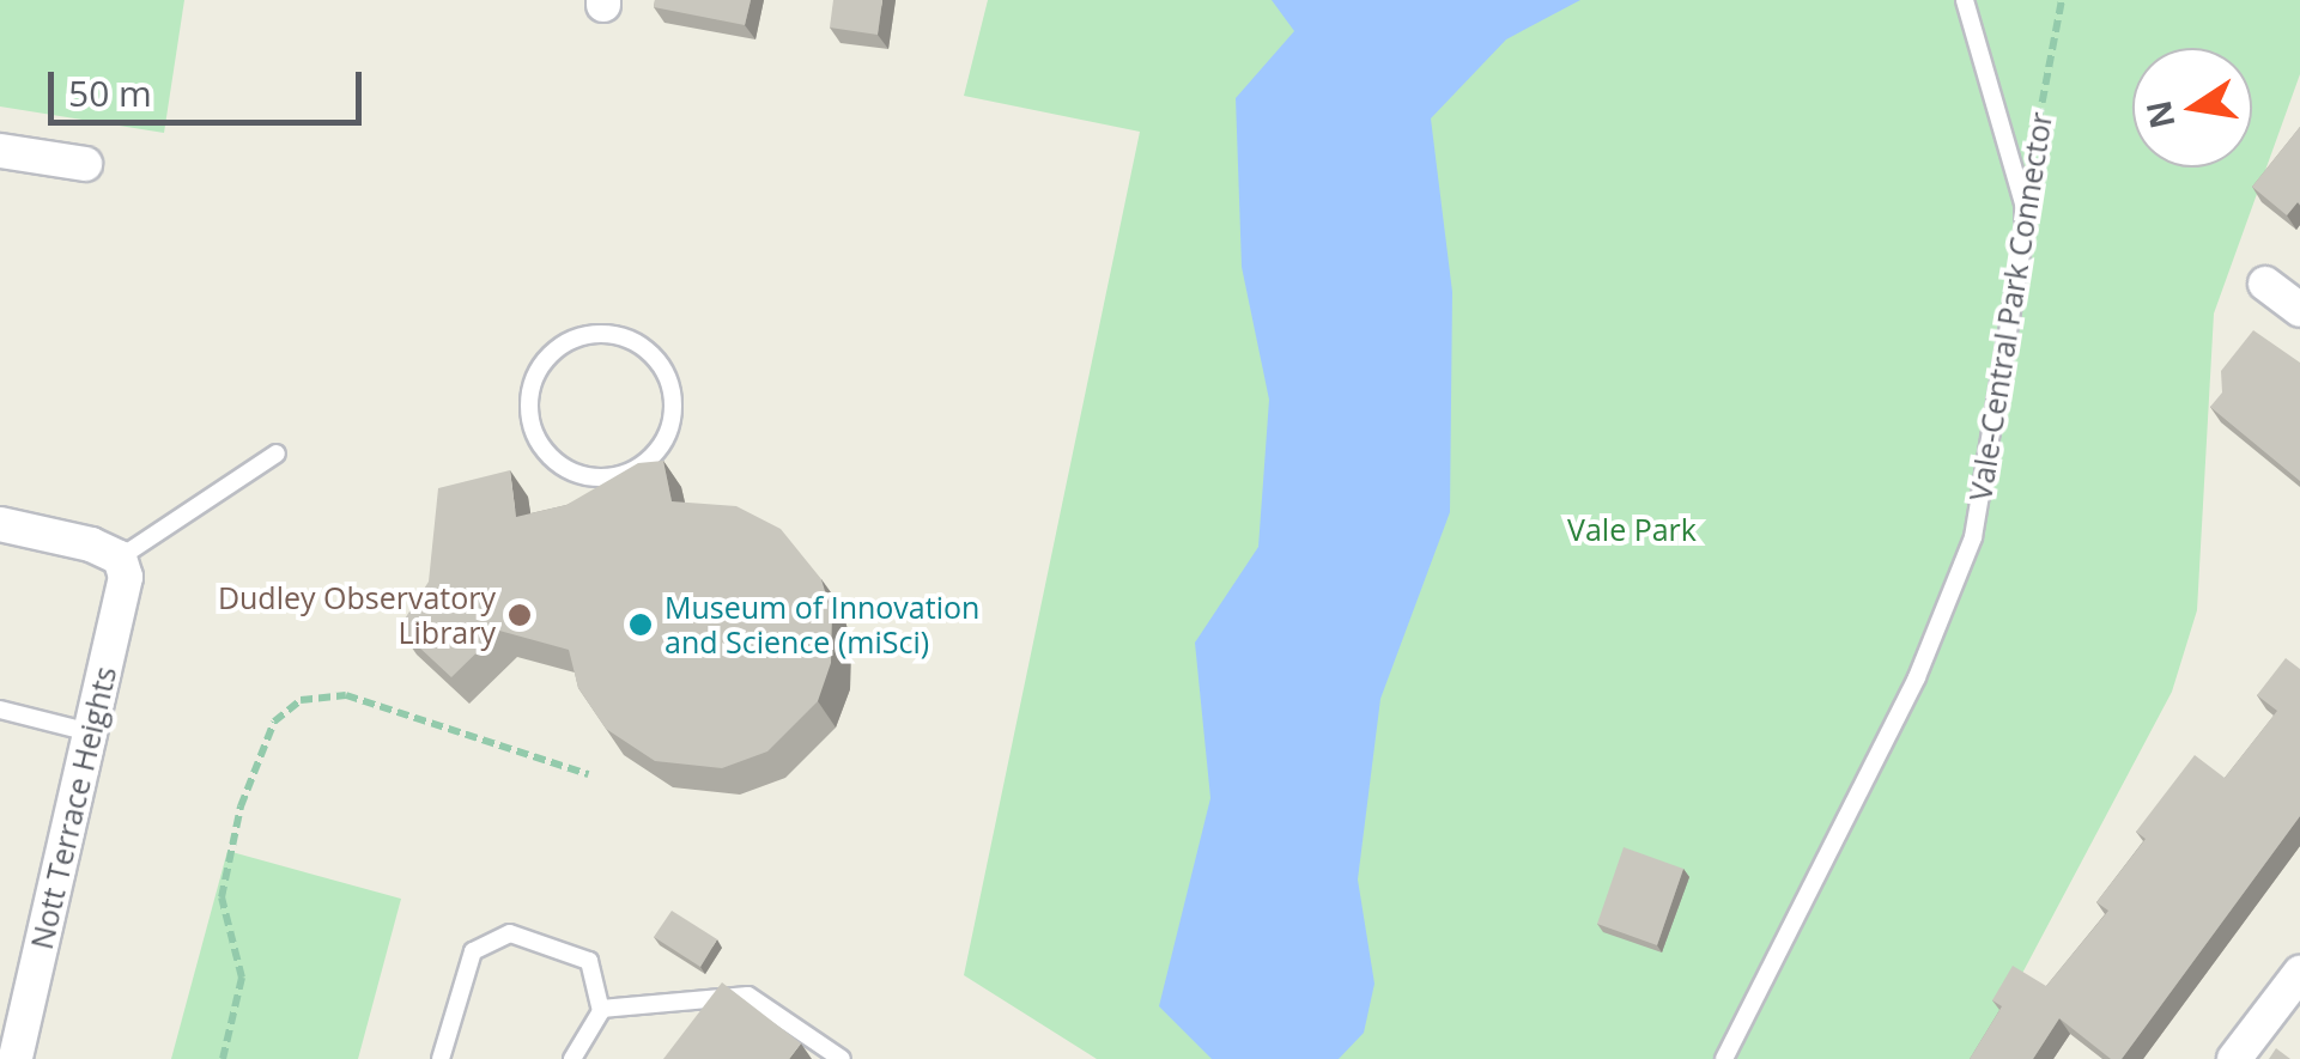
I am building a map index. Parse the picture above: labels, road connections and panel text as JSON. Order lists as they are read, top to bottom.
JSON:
{
  "streets": {
    "street": ["Nott Terrace Heights"],
    "lane": ["Vale-Central Park Connector"]
  },
  "parks": ["Vale Park"],
  "places": ["Dudley Observatory Library", "Museum of Innovation and Science (miSci)"],
  "scale_bar": "50 m",
  "north": "left"
}
